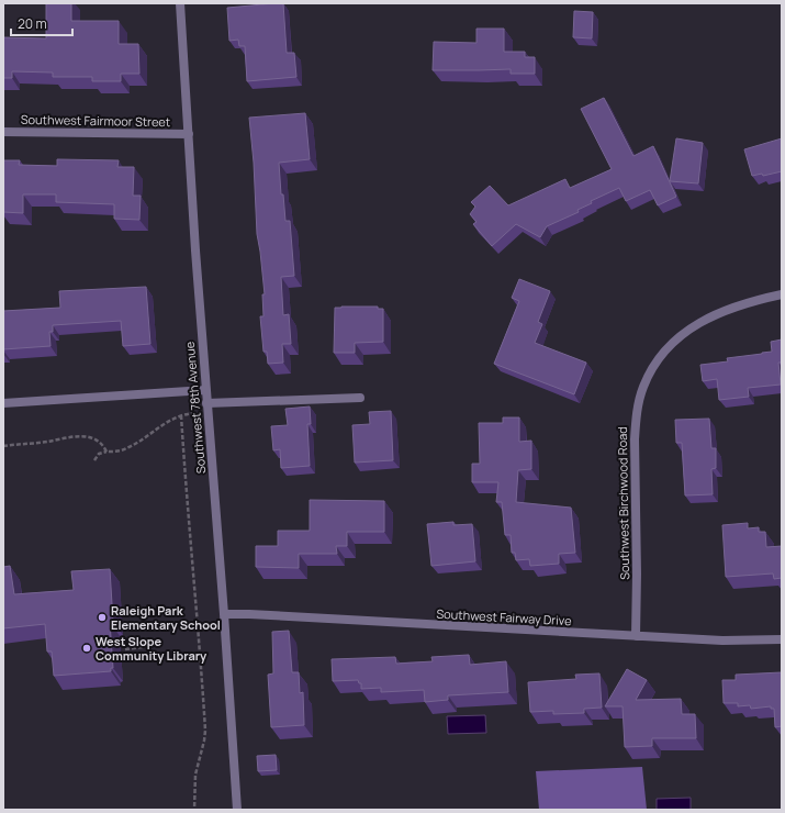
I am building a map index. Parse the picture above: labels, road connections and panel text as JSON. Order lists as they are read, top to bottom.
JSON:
{
  "streets": {
    "street": [
      "Southwest Fairmoor Street",
      "Southwest 78th Avenue",
      "Southwest Birchwood Road",
      "Southwest Fairway Drive"
    ]
  },
  "crossings": [
    ["Southwest Fairmoor Street", "Southwest 78th Avenue"],
    ["Southwest 78th Avenue", "Southwest Fairway Drive"],
    ["Southwest Birchwood Road", "Southwest Fairway Drive"]
  ],
  "places": ["Raleigh Park Elementary School", "West Slope Community Library"],
  "scale_bar": "20 m"
}
